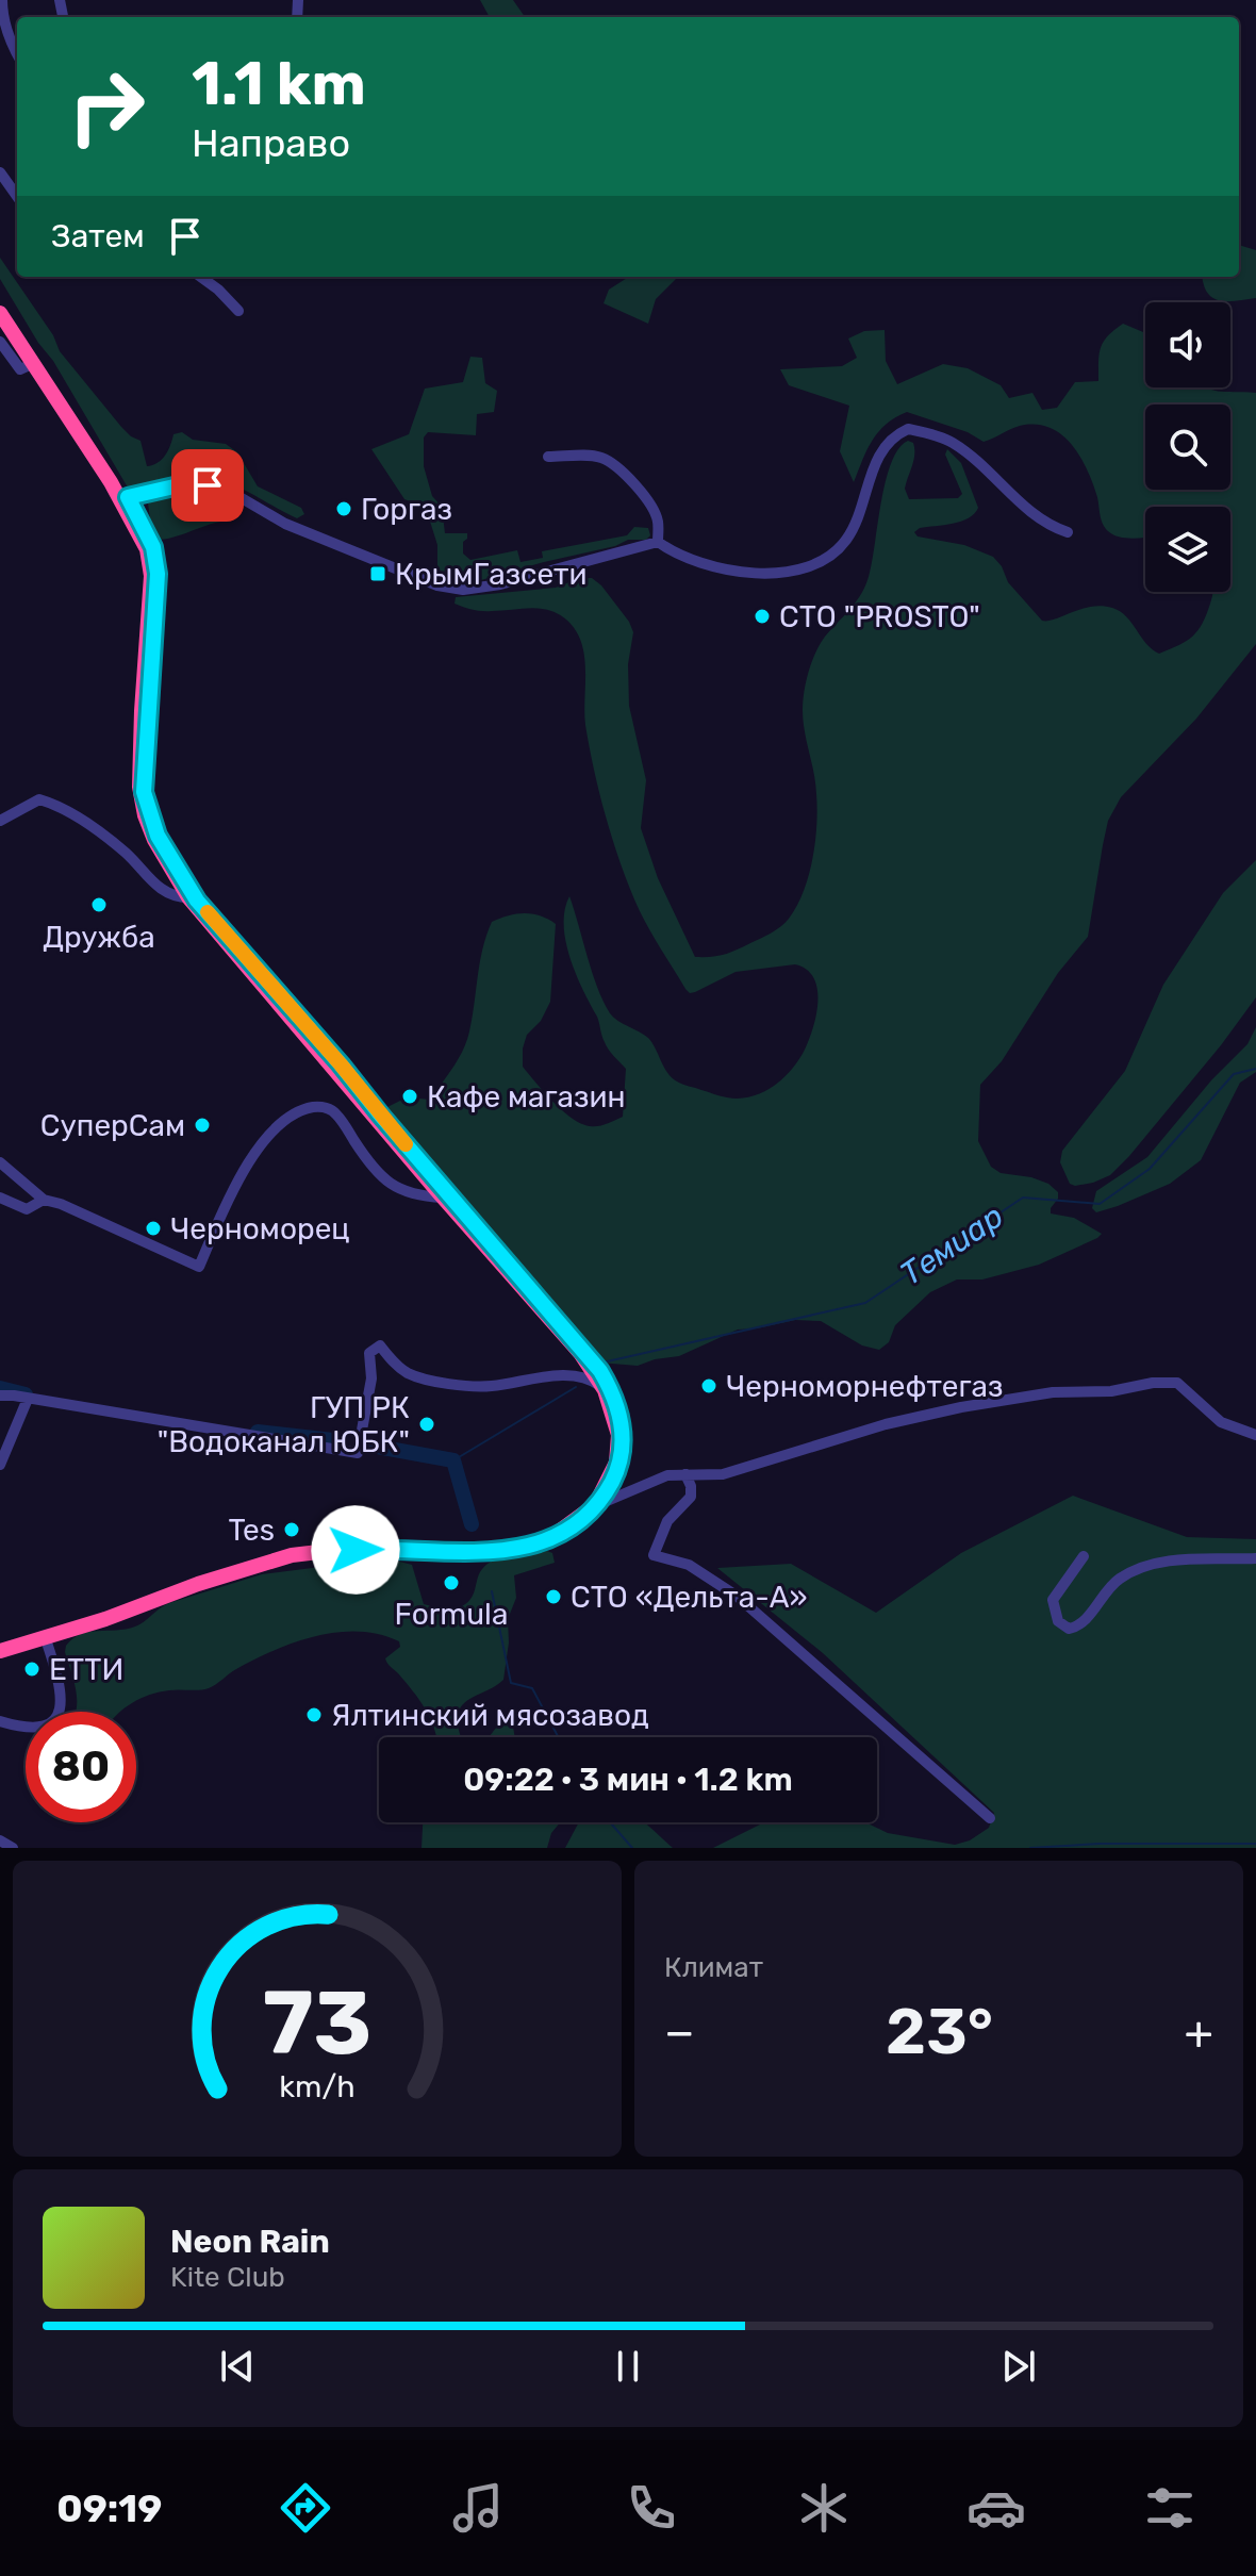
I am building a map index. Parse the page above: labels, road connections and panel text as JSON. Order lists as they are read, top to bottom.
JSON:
{
  "water": ["Темиар"],
  "places": {
    "other": [
      "Горгаз",
      "СТО \"PROSTO\"",
      "Дружба",
      "Кафе магазин",
      "СуперСам",
      "Черноморец",
      "Черноморнефтегаз",
      "ГУП РК \"Водоканал ЮБК\"",
      "Tes",
      "Formula",
      "СТО «Дельта-А»",
      "ЕТТИ",
      "Ялтинский мясозавод"
    ],
    "transit": ["КрымГазсети"]
  },
  "page": {
    "turn": ["1.1 km", "Направо"],
    "then": "Затем",
    "limit": "80",
    "trip": "09:22 · 3 мин · 1.2 km",
    "tile": "Климат",
    "heat": ["−", "23°", "+"],
    "song": ["Neon Rain", "Kite Club"],
    "tabs": "09:19",
    "gauge": ["73", "km/h"]
  }
}
